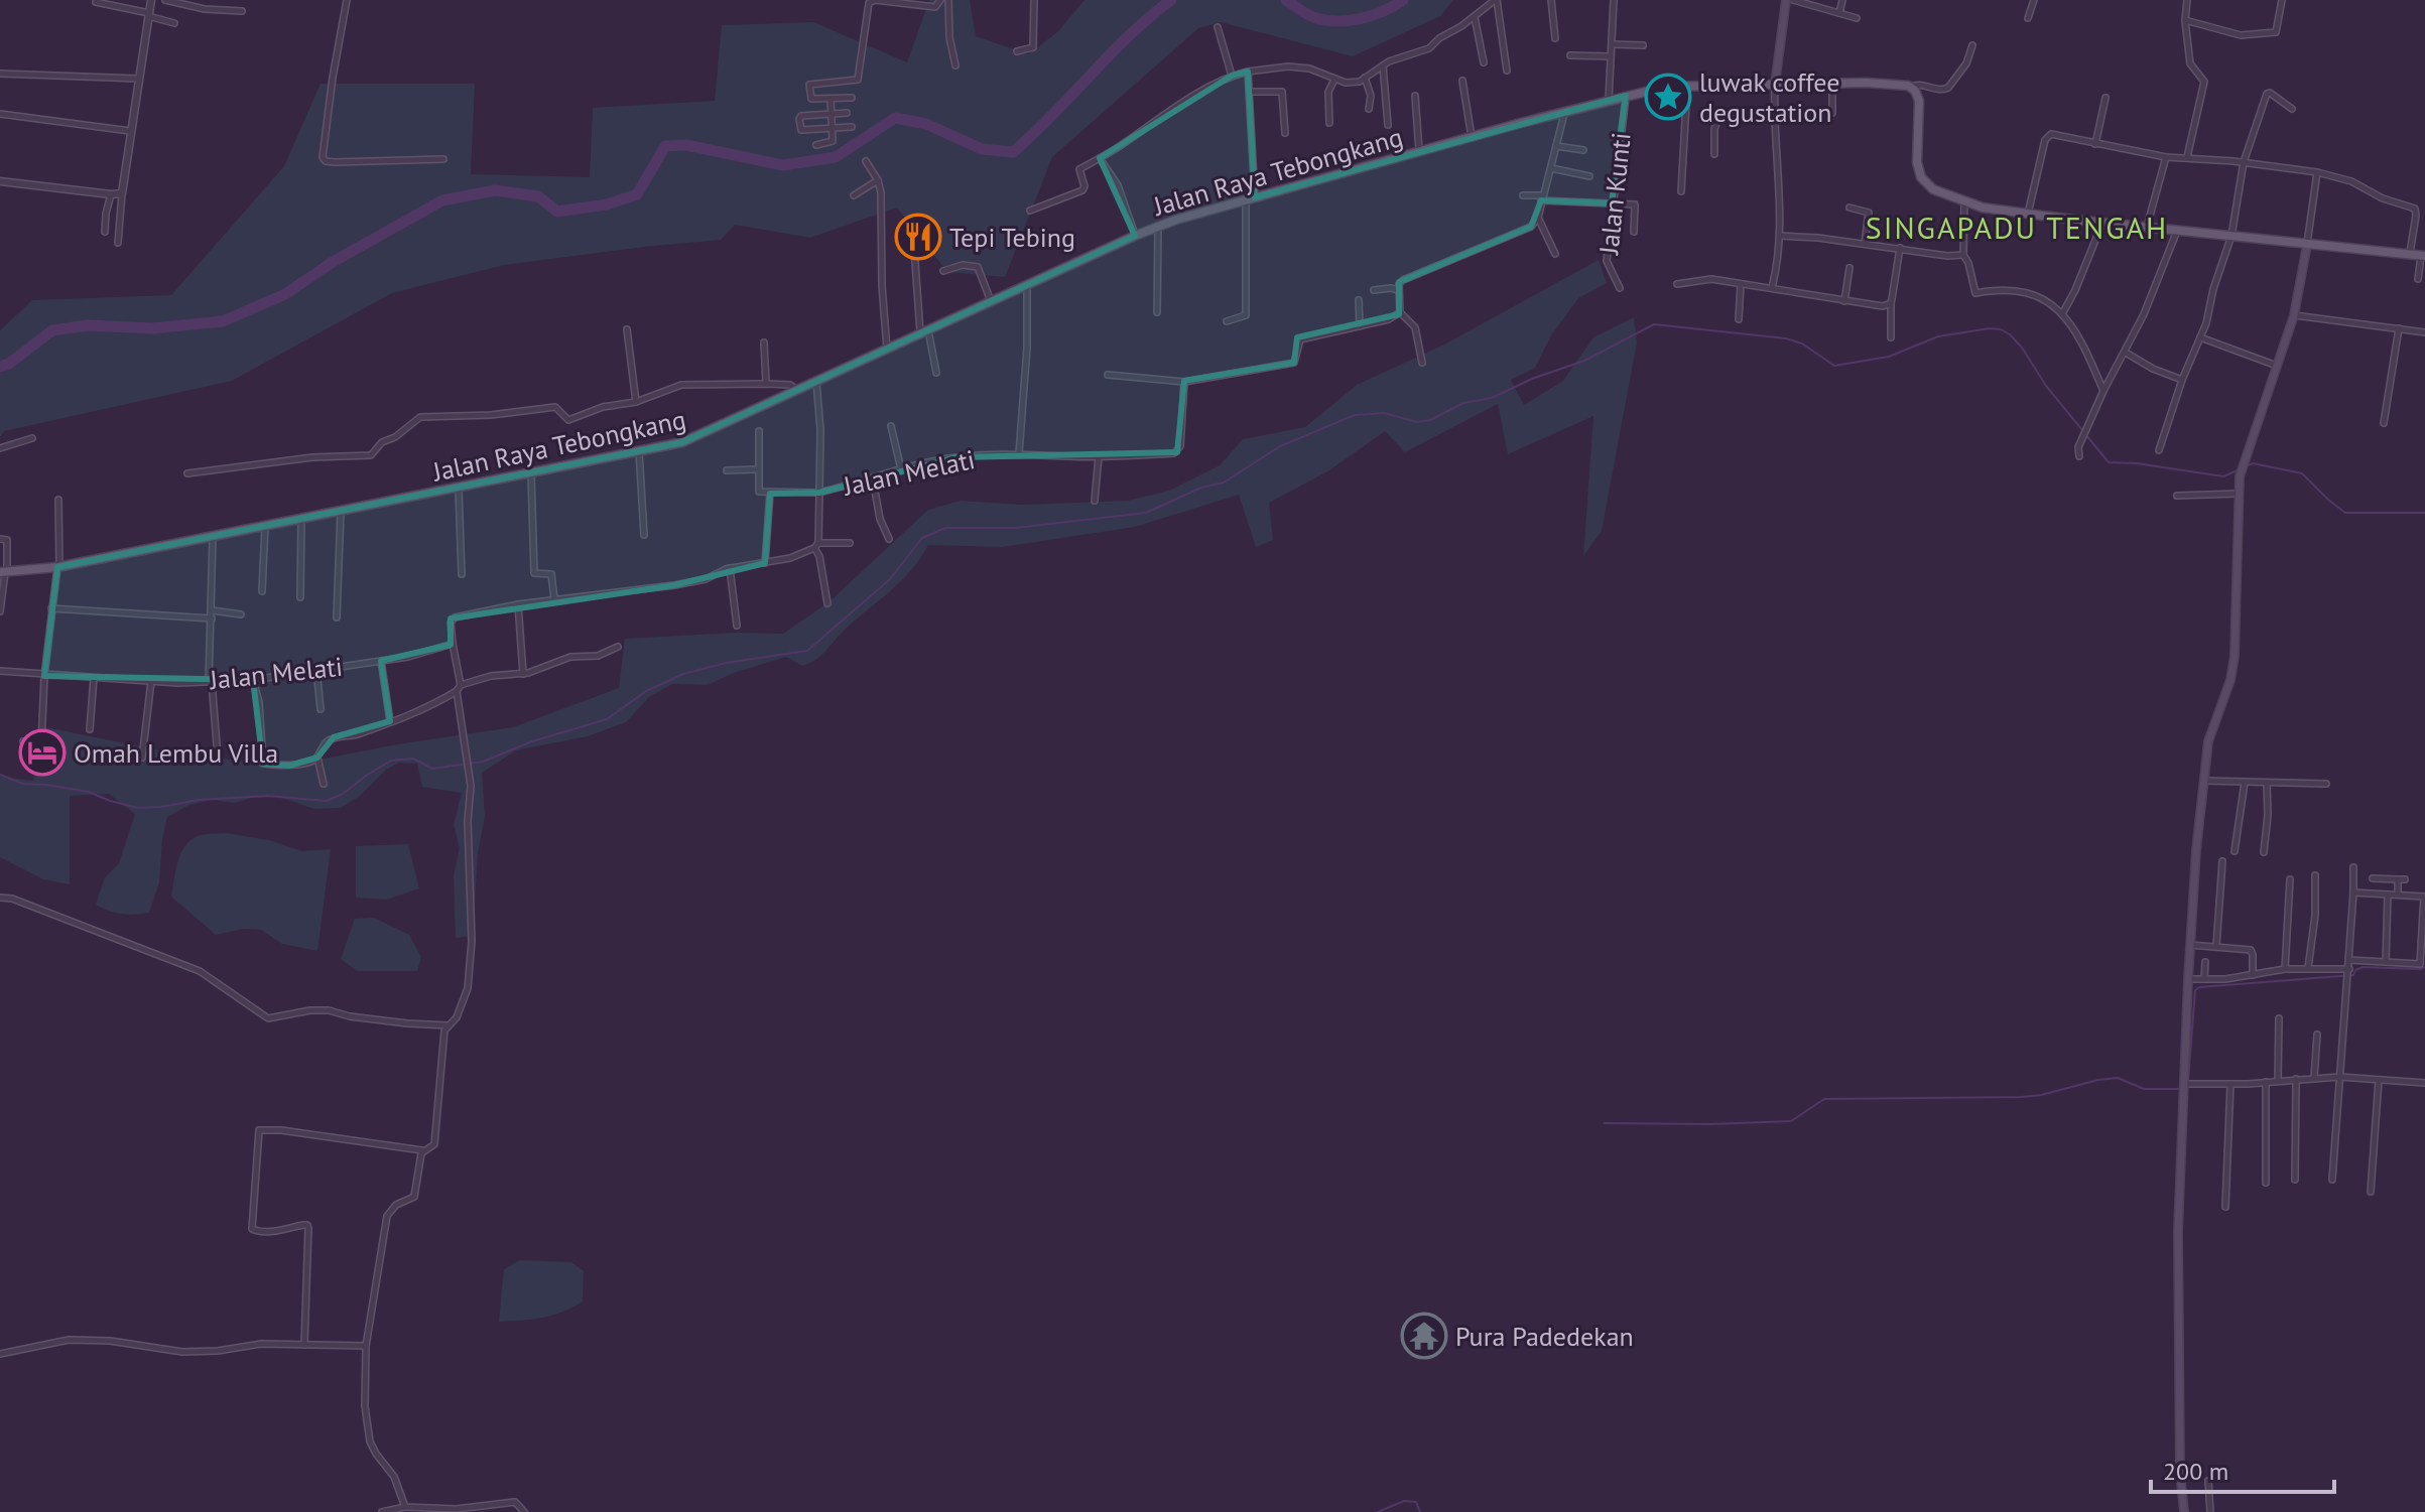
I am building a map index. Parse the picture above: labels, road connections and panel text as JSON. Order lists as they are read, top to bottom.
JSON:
{
  "streets": {
    "main road": ["Jalan Raya Tebongkang"],
    "street": ["Jalan Kunti", "Jalan Melati"]
  },
  "crossings": [
    ["Jalan Raya Tebongkang", "Jalan Kunti"]
  ],
  "districts": ["SINGAPADU TENGAH"],
  "places": {
    "place": ["luwak coffee degustation"],
    "restaurant": ["Tepi Tebing"],
    "hotel": ["Omah Lembu Villa"],
    "temple": ["Pura Padedekan"]
  },
  "scale_bar": "200 m"
}
